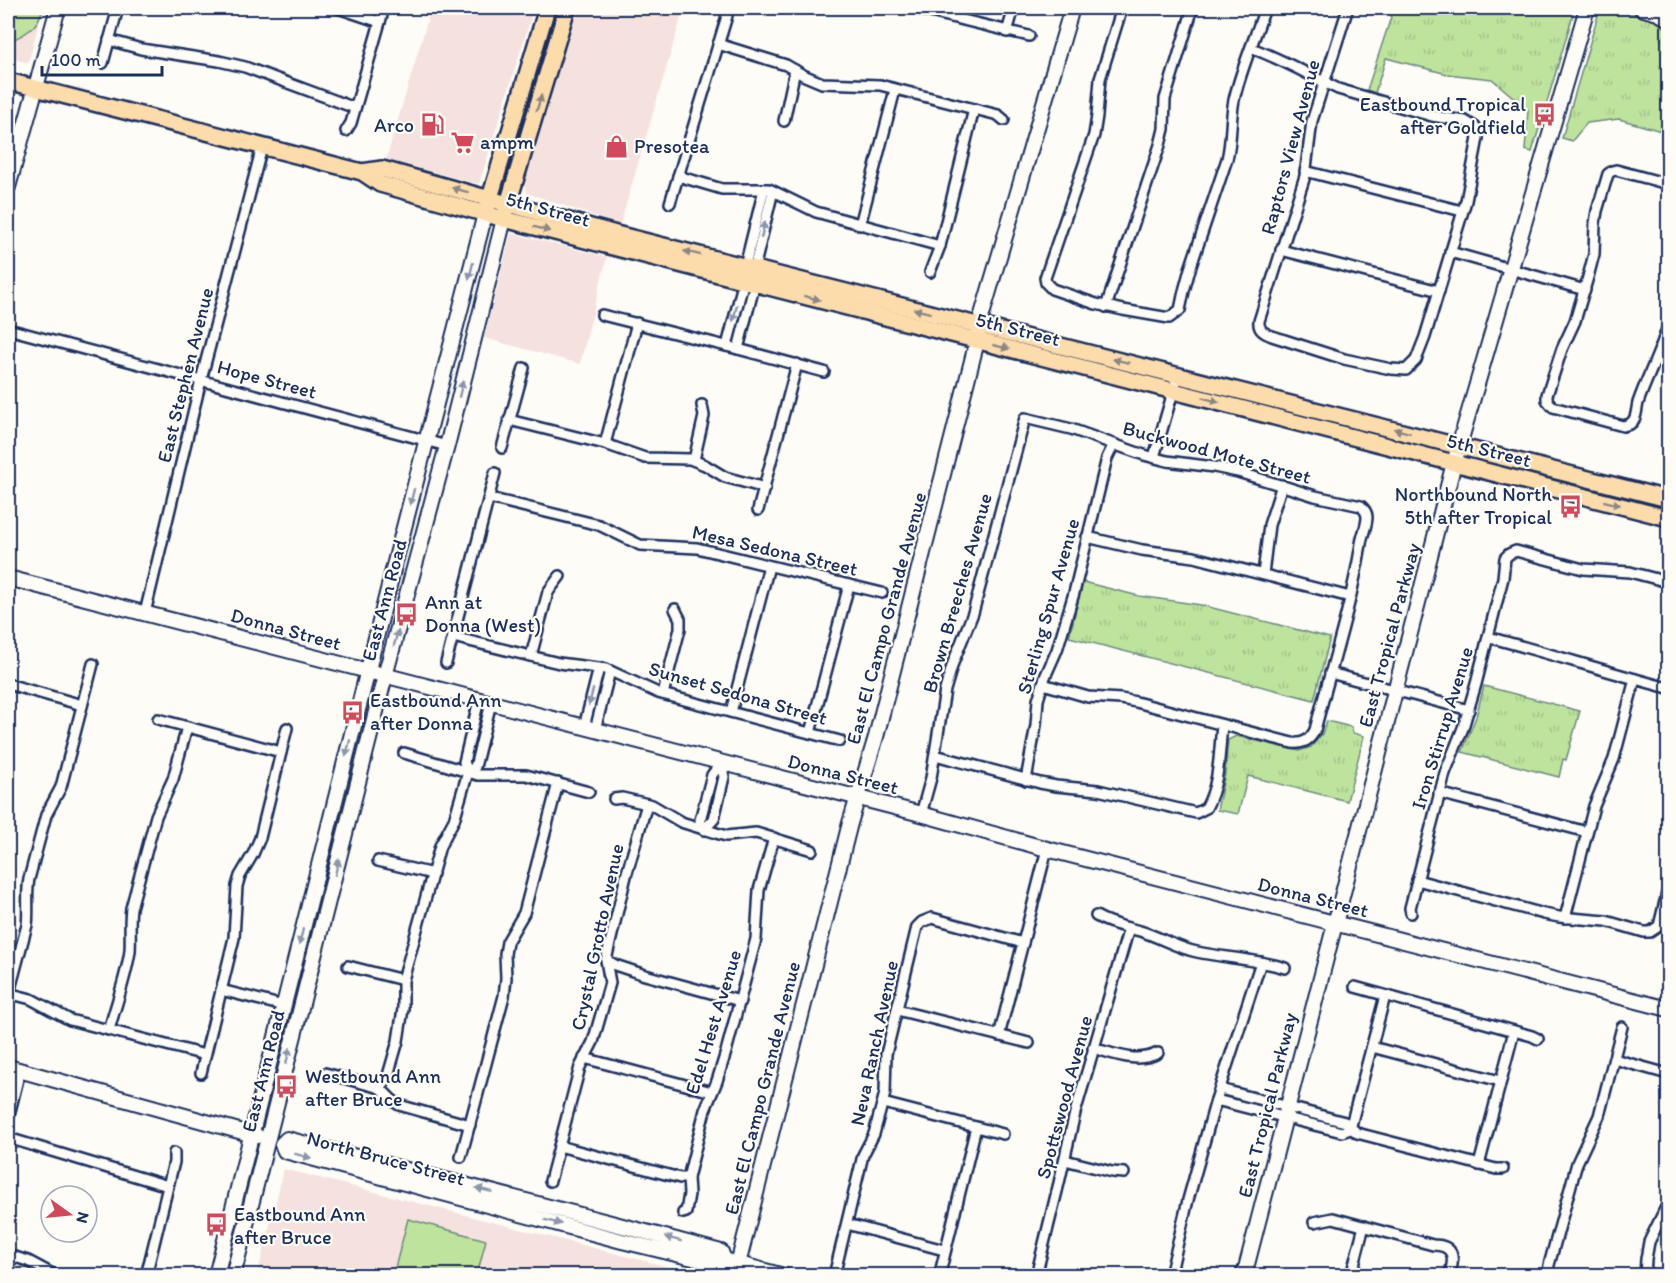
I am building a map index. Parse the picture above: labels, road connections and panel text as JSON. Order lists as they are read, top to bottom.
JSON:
{
  "streets": {
    "main road": ["5th Street", "East Ann Road"],
    "street": [
      "Raptors View Avenue",
      "East Stephen Avenue",
      "Hope Street",
      "Buckwood Mote Street",
      "Mesa Sedona Street",
      "Brown Breeches Avenue",
      "Sterling Spur Avenue",
      "East El Campo Grande Avenue",
      "Donna Street",
      "East Tropical Parkway",
      "Sunset Sedona Street",
      "Iron Stirrup Avenue",
      "Crystal Grotto Avenue",
      "Edel Hest Avenue",
      "Neva Ranch Avenue",
      "Spottswood Avenue",
      "North Bruce Street"
    ]
  },
  "crossings": [
    ["5th Street", "East Stephen Avenue"],
    ["5th Street", "East Ann Road"],
    ["5th Street", "East El Campo Grande Avenue"],
    ["5th Street", "East Tropical Parkway"],
    ["East Stephen Avenue", "Hope Street"],
    ["East Stephen Avenue", "Donna Street"],
    ["Hope Street", "East Ann Road"],
    ["Buckwood Mote Street", "Brown Breeches Avenue"],
    ["Buckwood Mote Street", "Sterling Spur Avenue"],
    ["Brown Breeches Avenue", "Donna Street"],
    ["East Ann Road", "Donna Street"],
    ["East El Campo Grande Avenue", "Donna Street"],
    ["East El Campo Grande Avenue", "North Bruce Street"],
    ["Donna Street", "East Tropical Parkway"]
  ],
  "places": {
    "bus stop": [
      "Eastbound Tropical after Goldfield",
      "Northbound North 5th after Tropical",
      "Ann at Donna (West)",
      "Eastbound Ann after Donna",
      "Westbound Ann after Bruce",
      "Eastbound Ann after Bruce"
    ],
    "fuel station": ["Arco"],
    "supermarket": ["ampm"],
    "shop": ["Presotea"]
  },
  "scale_bar": "100 m",
  "north": "right"
}
